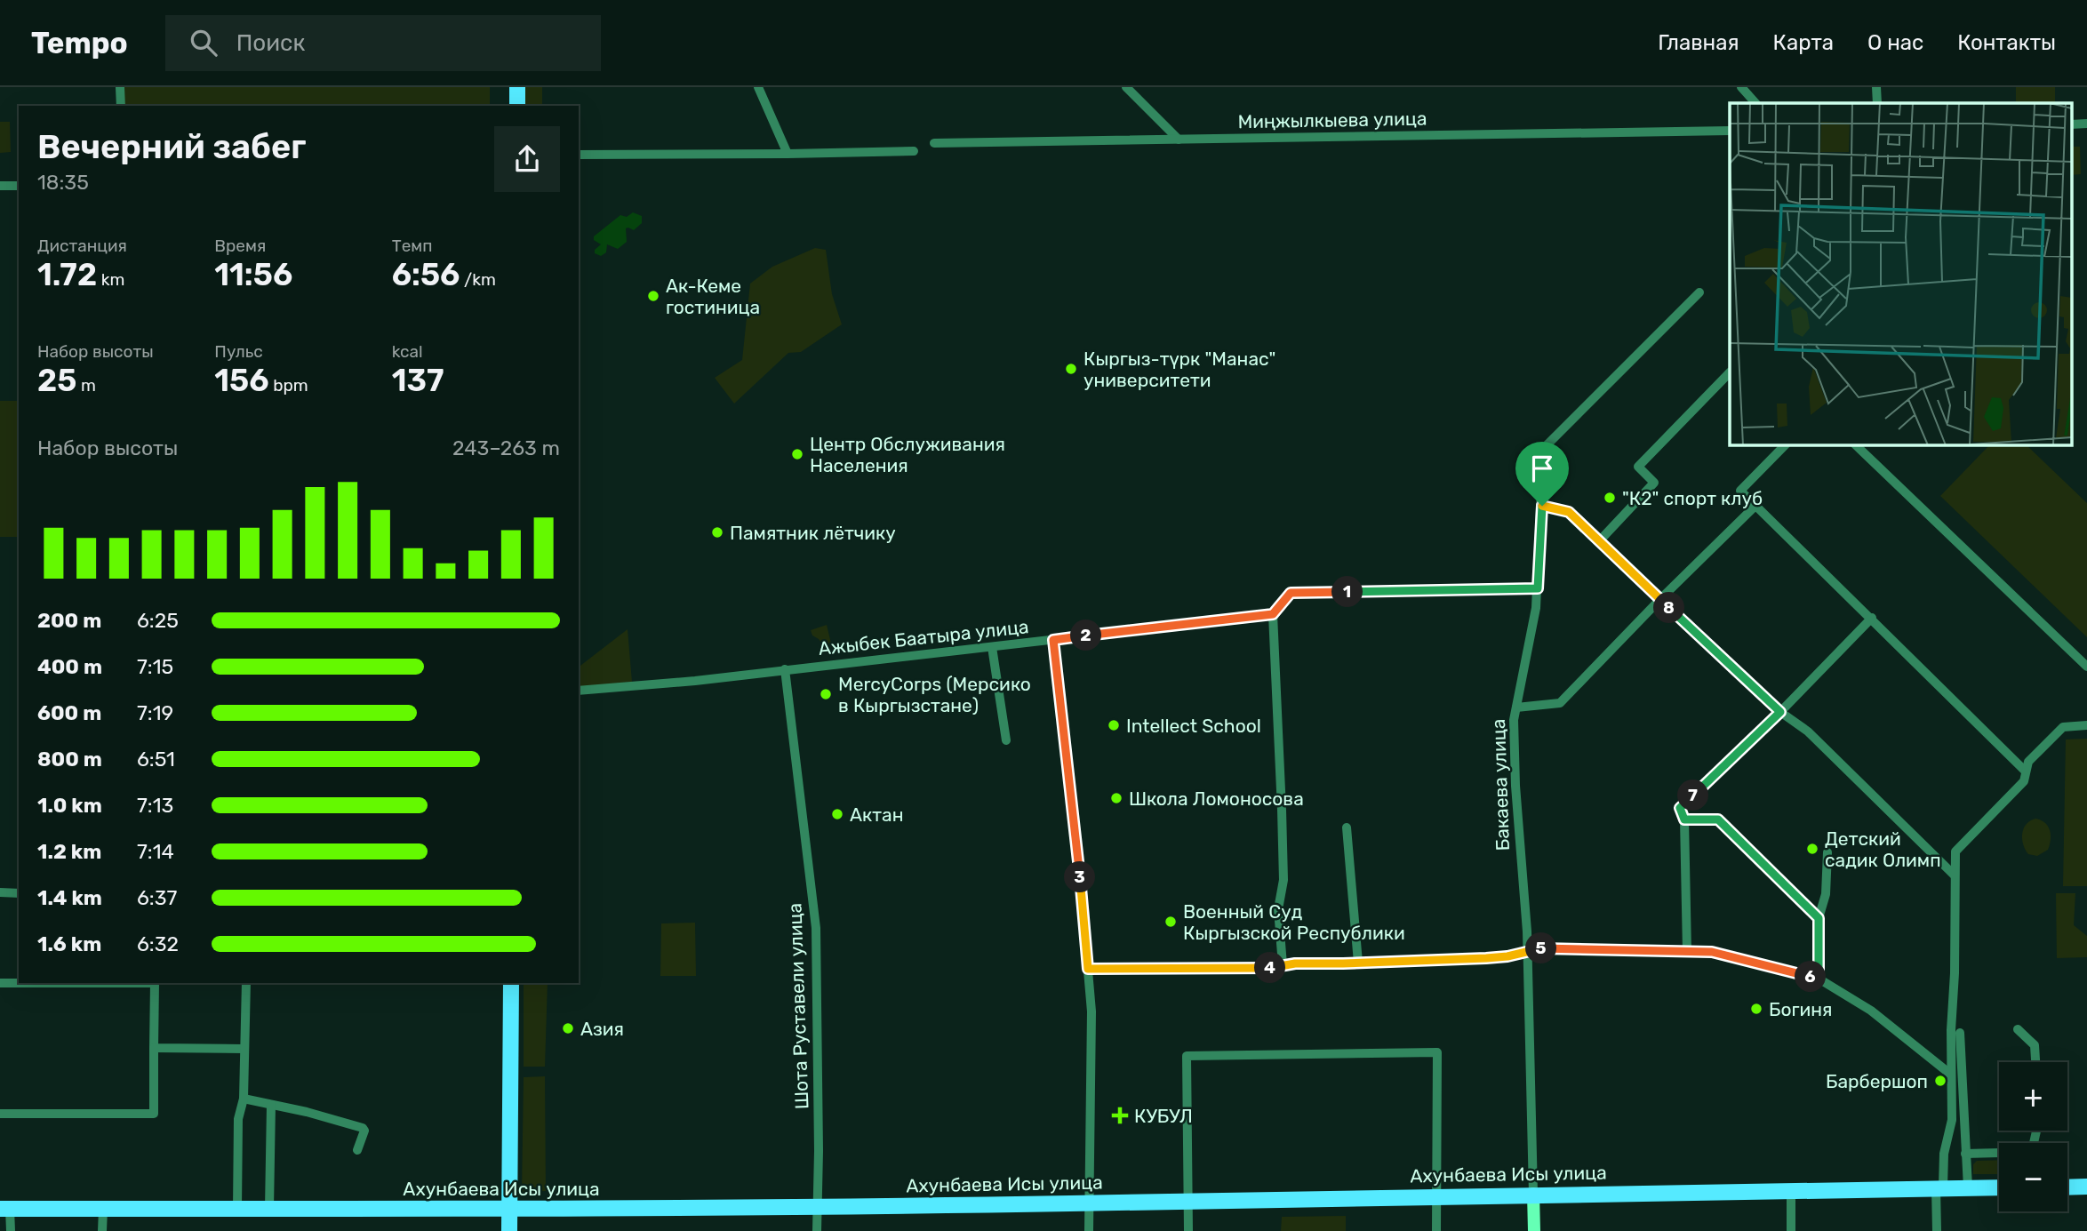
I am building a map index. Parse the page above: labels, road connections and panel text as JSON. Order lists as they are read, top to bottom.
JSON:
{
  "streets": {
    "main road": ["Бакаева улица", "Ахунбаева Исы улица"],
    "street": ["Миңжылкыева улица", "Ажыбек Баатыра улица", "Шота Руставели улица"]
  },
  "crossings": [
    ["Ажыбек Баатыра улица", "Шота Руставели улица"],
    ["Бакаева улица", "Ахунбаева Исы улица"],
    ["Шота Руставели улица", "Ахунбаева Исы улица"]
  ],
  "places": {
    "other": [
      "Ак-Кеме гостиница",
      "Кыргыз-түрк \"Манас\" университети",
      "Центр Обслуживания Населения",
      "\"К2\" спорт клуб",
      "Памятник лётчику",
      "MercyCorps (Мерсико в Кыргызстане)",
      "Intellect School",
      "Школа Ломоносова",
      "Актан",
      "Детский садик Олимп",
      "Военный Суд Кыргызской Республики",
      "Богиня",
      "Азия",
      "Барбершоп"
    ],
    "health": ["КУБУЛ"]
  },
  "page": {
    "header": "Tempo",
    "search": "Поиск",
    "nav": [
      "Главная",
      "Карта",
      "О нас",
      "Контакты"
    ],
    "heading": ["Вечерний забег", "18:35"],
    "stats": [
      ["Дистанция", "1.72 km"],
      ["Время", "11:56"],
      ["Темп", "6:56 /km"],
      ["Набор высоты", "25 m"],
      ["Пульс", "156 bpm"],
      ["kcal", "137"]
    ],
    "chart": ["Набор высоты", "243–263 m"],
    "pins": [
      "1",
      "8",
      "2",
      "7",
      "3",
      "5",
      "4",
      "6"
    ],
    "list": [
      {
        "name": "200 m",
        "note": "6:25"
      },
      {
        "name": "400 m",
        "note": "7:15"
      },
      {
        "name": "600 m",
        "note": "7:19"
      },
      {
        "name": "800 m",
        "note": "6:51"
      },
      {
        "name": "1.0 km",
        "note": "7:13"
      },
      {
        "name": "1.2 km",
        "note": "7:14"
      },
      {
        "name": "1.4 km",
        "note": "6:37"
      },
      {
        "name": "1.6 km",
        "note": "6:32"
      }
    ],
    "map_buttons": ["+", "−"]
  }
}
